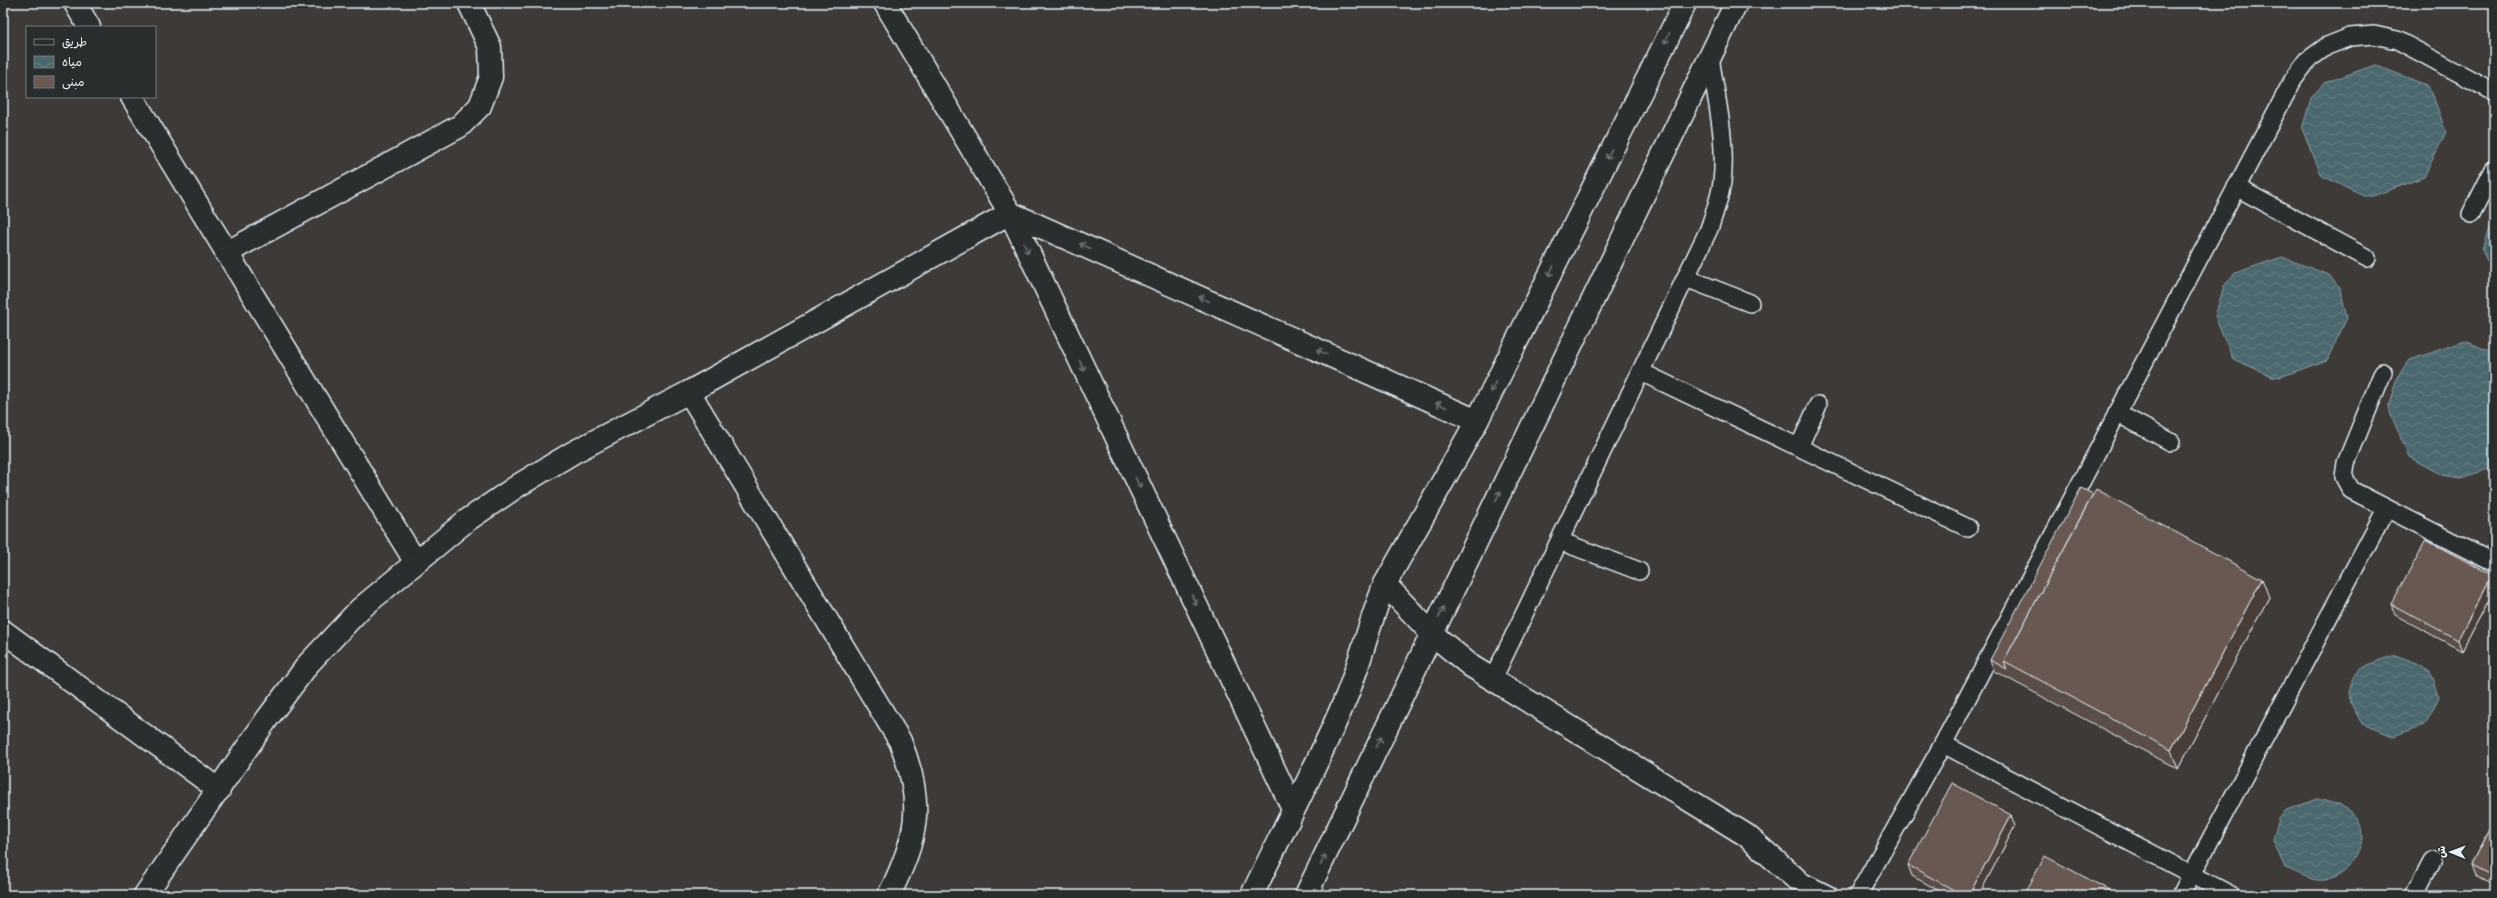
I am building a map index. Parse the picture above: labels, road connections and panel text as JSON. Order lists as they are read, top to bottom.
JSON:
{
  "legend": ["طريق", "مياه", "مبنى"],
  "north": "left"
}
